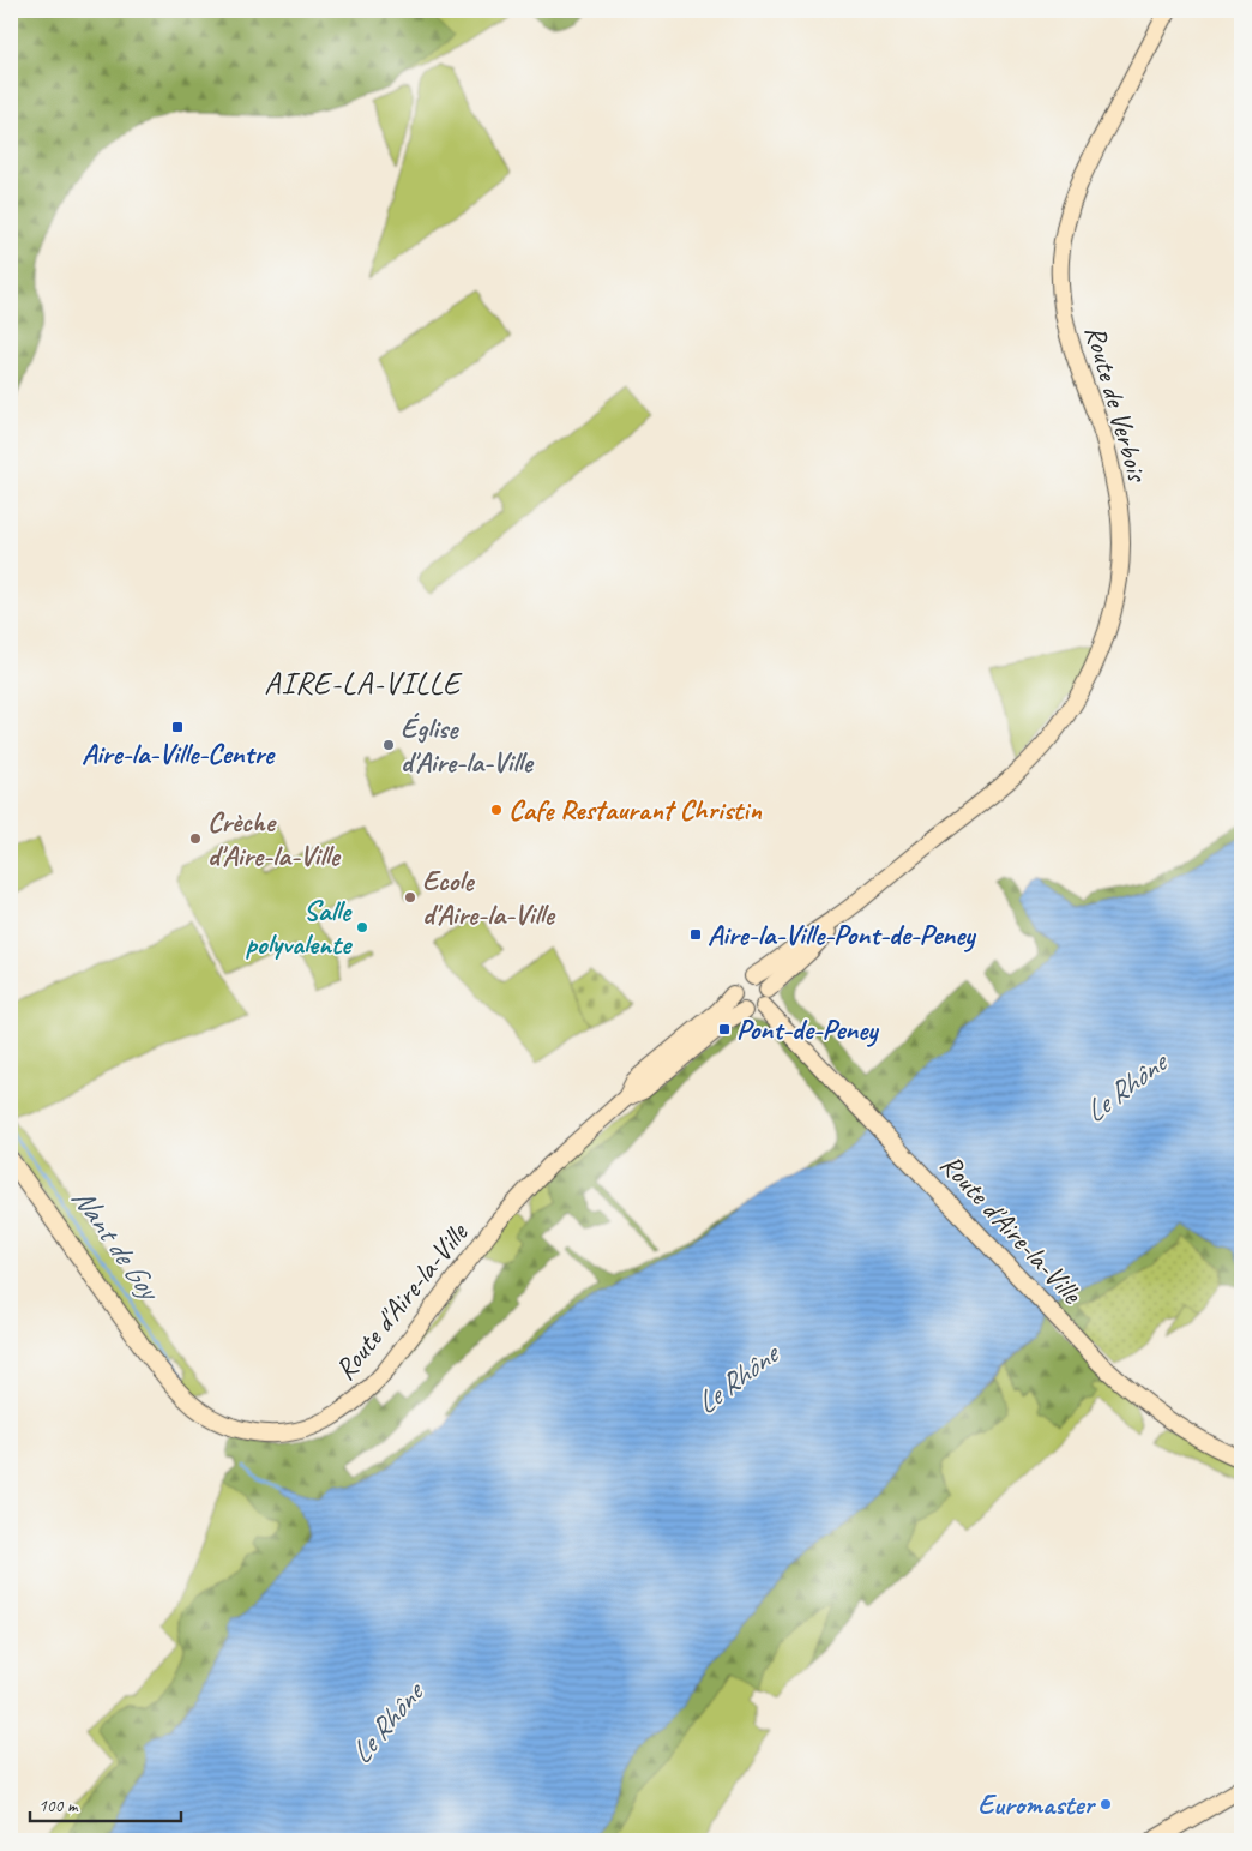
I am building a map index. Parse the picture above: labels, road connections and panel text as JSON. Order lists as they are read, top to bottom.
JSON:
{
  "streets": {
    "main road": ["Route de Verbois", "Route d'Aire-la-Ville"]
  },
  "crossings": [
    ["Route de Verbois", "Route d'Aire-la-Ville"]
  ],
  "districts": ["AIRE-LA-VILLE"],
  "water": ["Le Rhône", "Nant de Goy"],
  "places": {
    "transit": ["Aire-la-Ville-Centre", "Aire-la-Ville-Pont-de-Peney", "Pont-de-Peney"],
    "other": [
      "Église d'Aire-la-Ville",
      "Cafe Restaurant Christin",
      "Crèche d'Aire-la-Ville",
      "Ecole d'Aire-la-Ville",
      "Salle polyvalente",
      "Euromaster"
    ]
  },
  "scale_bar": "100 m"
}
